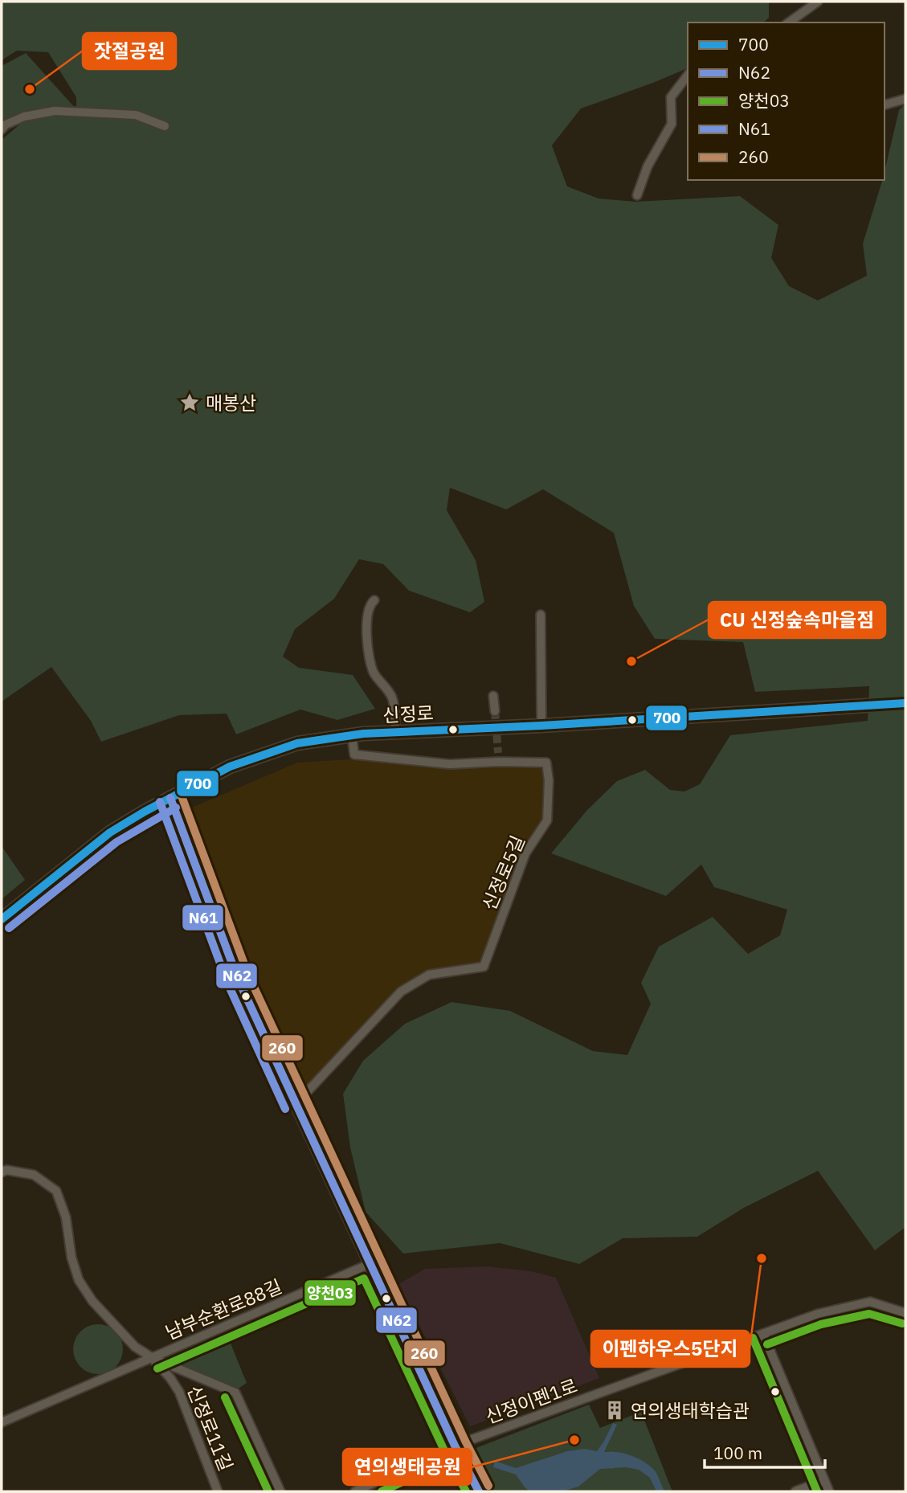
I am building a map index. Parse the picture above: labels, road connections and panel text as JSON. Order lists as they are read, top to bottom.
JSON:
{
  "streets": {
    "main road": ["신정로"],
    "street": [
      "신정로5길",
      "남부순환로88길",
      "신정이펜1로",
      "신정로11길"
    ]
  },
  "crossings": [
    ["신정로", "신정로5길"],
    ["남부순환로88길", "신정로11길"]
  ],
  "places": {
    "other": [
      "잣절공원",
      "CU 신정숲속마을점",
      "이펜하우스5단지",
      "연의생태공원"
    ],
    "place": ["매봉산"],
    "building": ["연의생태학습관"]
  },
  "lines": [
    "transit line 700",
    "transit line 260",
    "transit line N62",
    "transit line N61",
    "transit line 양천03"
  ],
  "legend": [
    "700",
    "N62",
    "양천03",
    "N61",
    "260"
  ],
  "scale_bar": "100 m"
}
